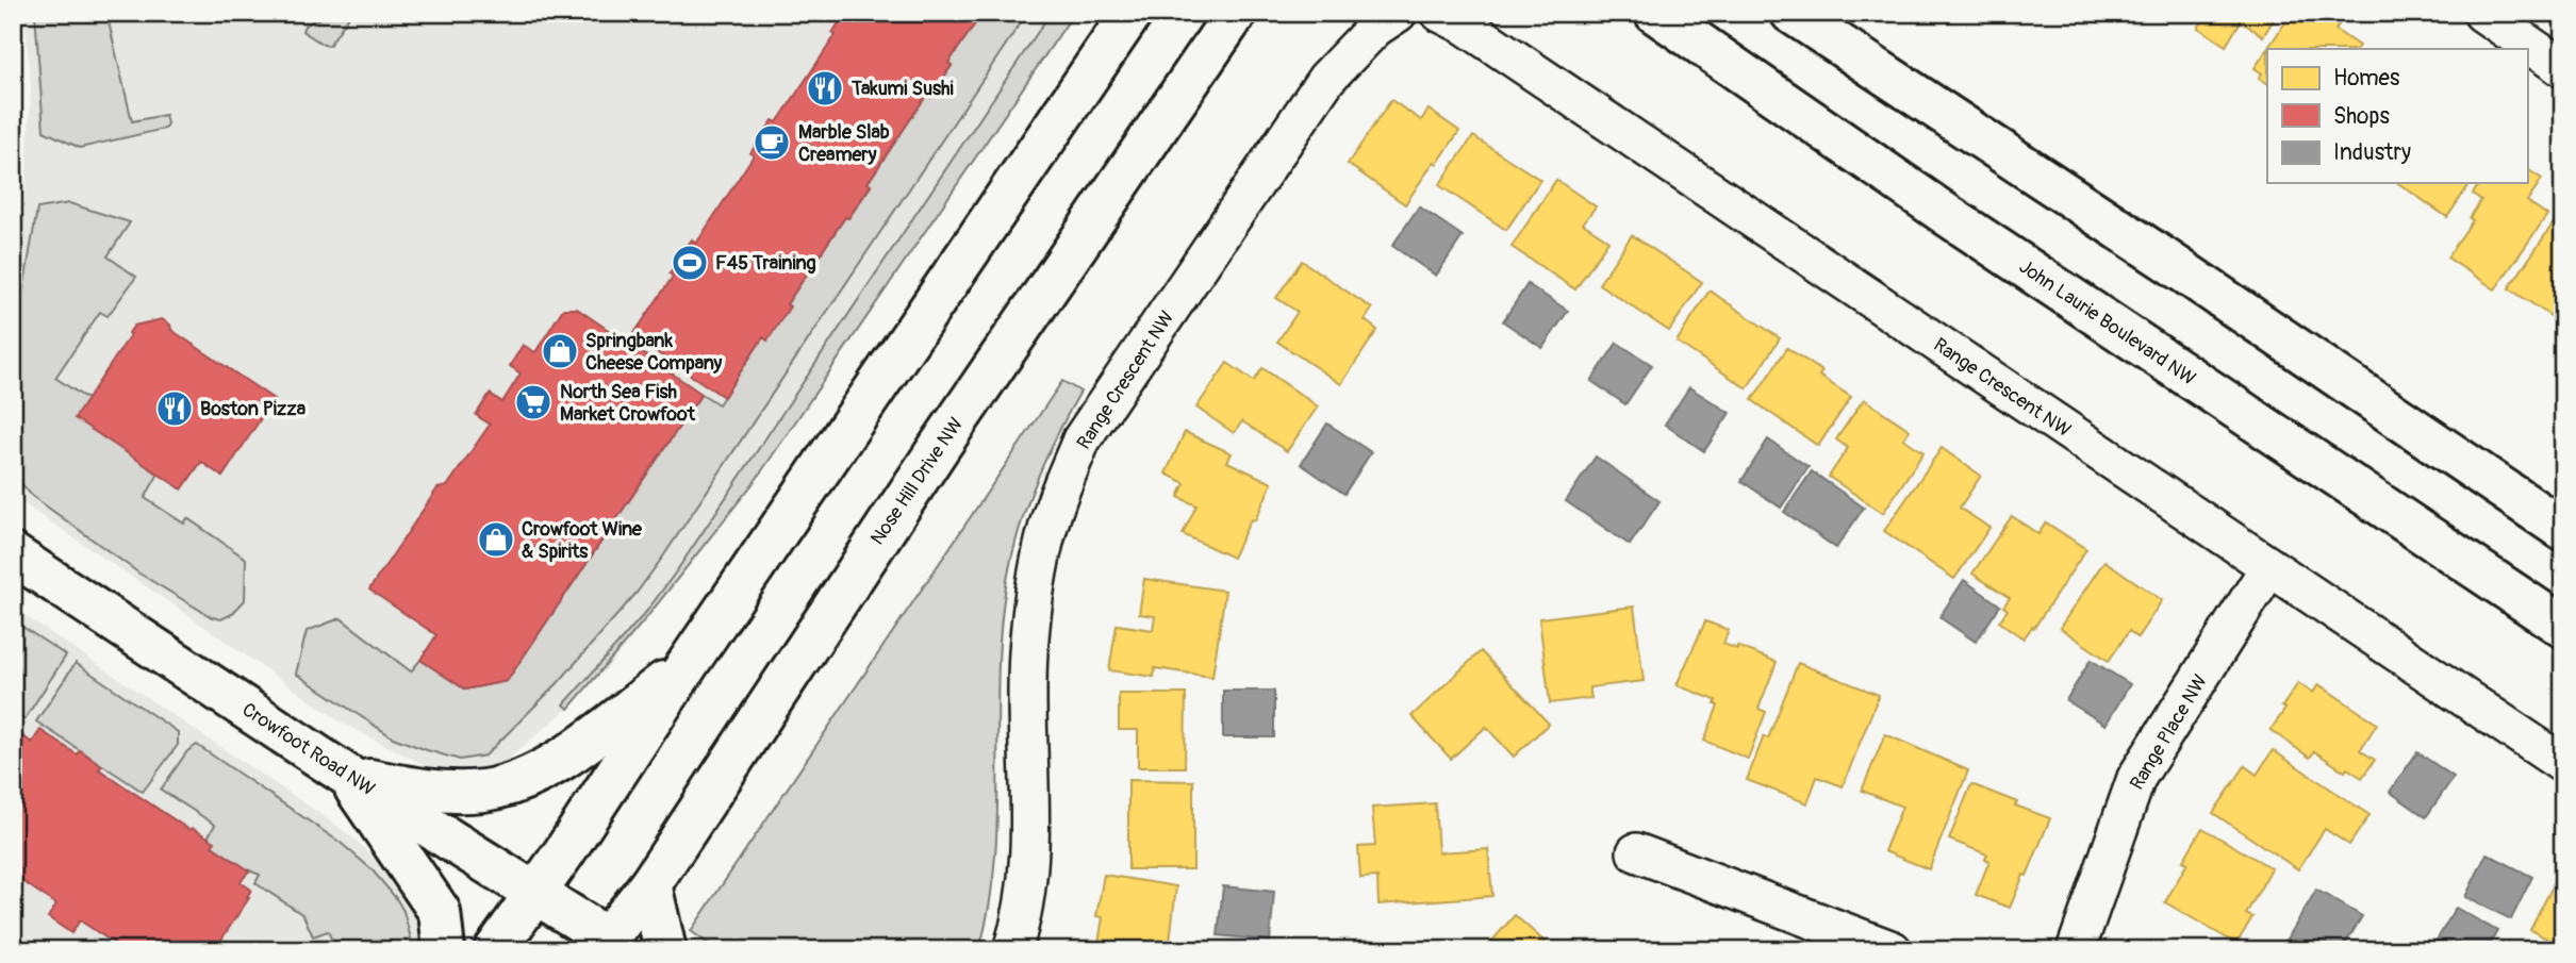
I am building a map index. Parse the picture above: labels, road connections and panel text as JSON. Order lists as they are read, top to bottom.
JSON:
{
  "streets": {
    "main road": ["John Laurie Boulevard NW", "Nose Hill Drive NW", "Crowfoot Road NW"],
    "street": ["Range Crescent NW", "Range Place NW"]
  },
  "crossings": [
    ["Range Crescent NW", "Range Place NW"],
    ["Nose Hill Drive NW", "Crowfoot Road NW"]
  ],
  "places": {
    "restaurant": ["Takumi Sushi", "Boston Pizza"],
    "cafe": ["Marble Slab Creamery"],
    "sports": ["F45 Training"],
    "shop": ["Springbank Cheese Company", "Crowfoot Wine & Spirits"],
    "supermarket": ["North Sea Fish Market Crowfoot"]
  },
  "legend": ["Homes", "Shops", "Industry"]
}
